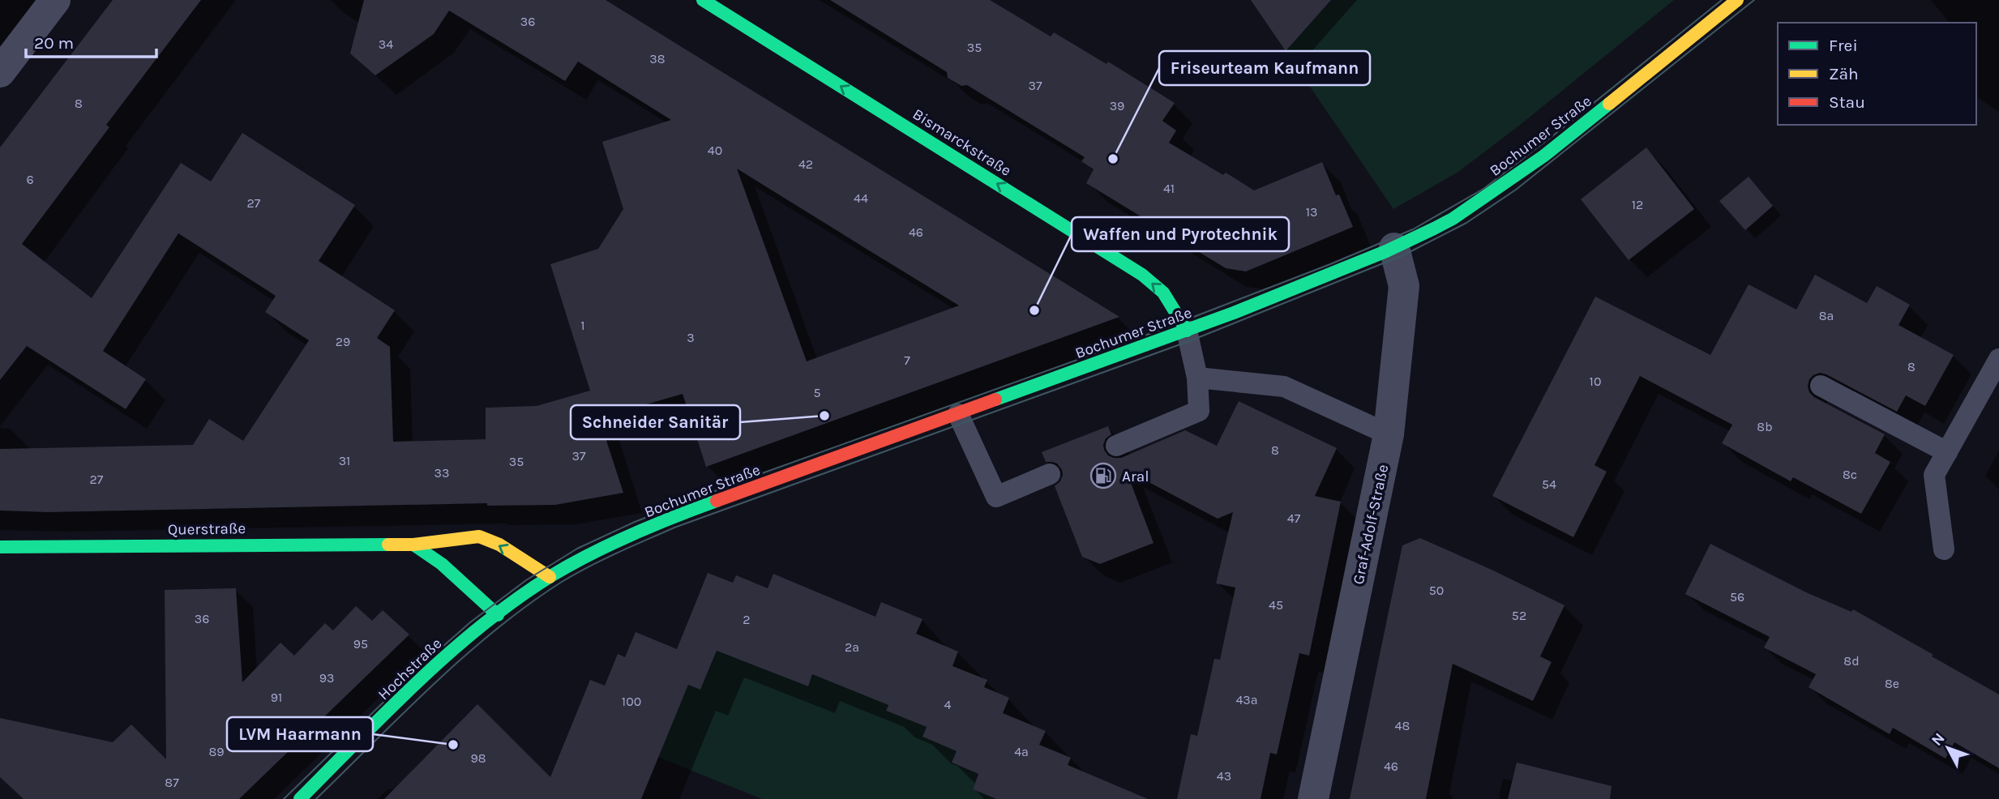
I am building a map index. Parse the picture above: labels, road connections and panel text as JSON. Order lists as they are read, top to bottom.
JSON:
{
  "streets": {
    "main road": [
      "Bochumer Straße",
      "Bismarckstraße",
      "Querstraße",
      "Hochstraße"
    ],
    "street": ["Graf-Adolf-Straße"]
  },
  "crossings": [
    ["Bochumer Straße", "Bismarckstraße"],
    ["Bochumer Straße", "Graf-Adolf-Straße"],
    ["Bochumer Straße", "Querstraße"],
    ["Bochumer Straße", "Hochstraße"]
  ],
  "one_way": ["Bismarckstraße"],
  "places": {
    "other": [
      "Friseurteam Kaufmann",
      "Waffen und Pyrotechnik",
      "Schneider Sanitär",
      "LVM Haarmann"
    ],
    "fuel station": ["Aral"]
  },
  "house_numbers": [
    "36",
    "34",
    "35",
    "38",
    "37",
    "8",
    "39",
    "40",
    "42",
    "6",
    "41",
    "44",
    "27",
    "12",
    "13",
    "46",
    "8a",
    "1",
    "3",
    "29",
    "7",
    "8",
    "10",
    "5",
    "8b",
    "8",
    "37",
    "31",
    "35",
    "33",
    "8c",
    "27",
    "54",
    "47",
    "50",
    "56",
    "45",
    "52",
    "36",
    "2",
    "95",
    "2a",
    "8d",
    "93",
    "8e",
    "91",
    "43a",
    "100",
    "4",
    "48",
    "89",
    "4a",
    "98",
    "46",
    "43",
    "87"
  ],
  "legend": ["Frei", "Zäh", "Stau"],
  "scale_bar": "20 m",
  "north": "top left"
}
